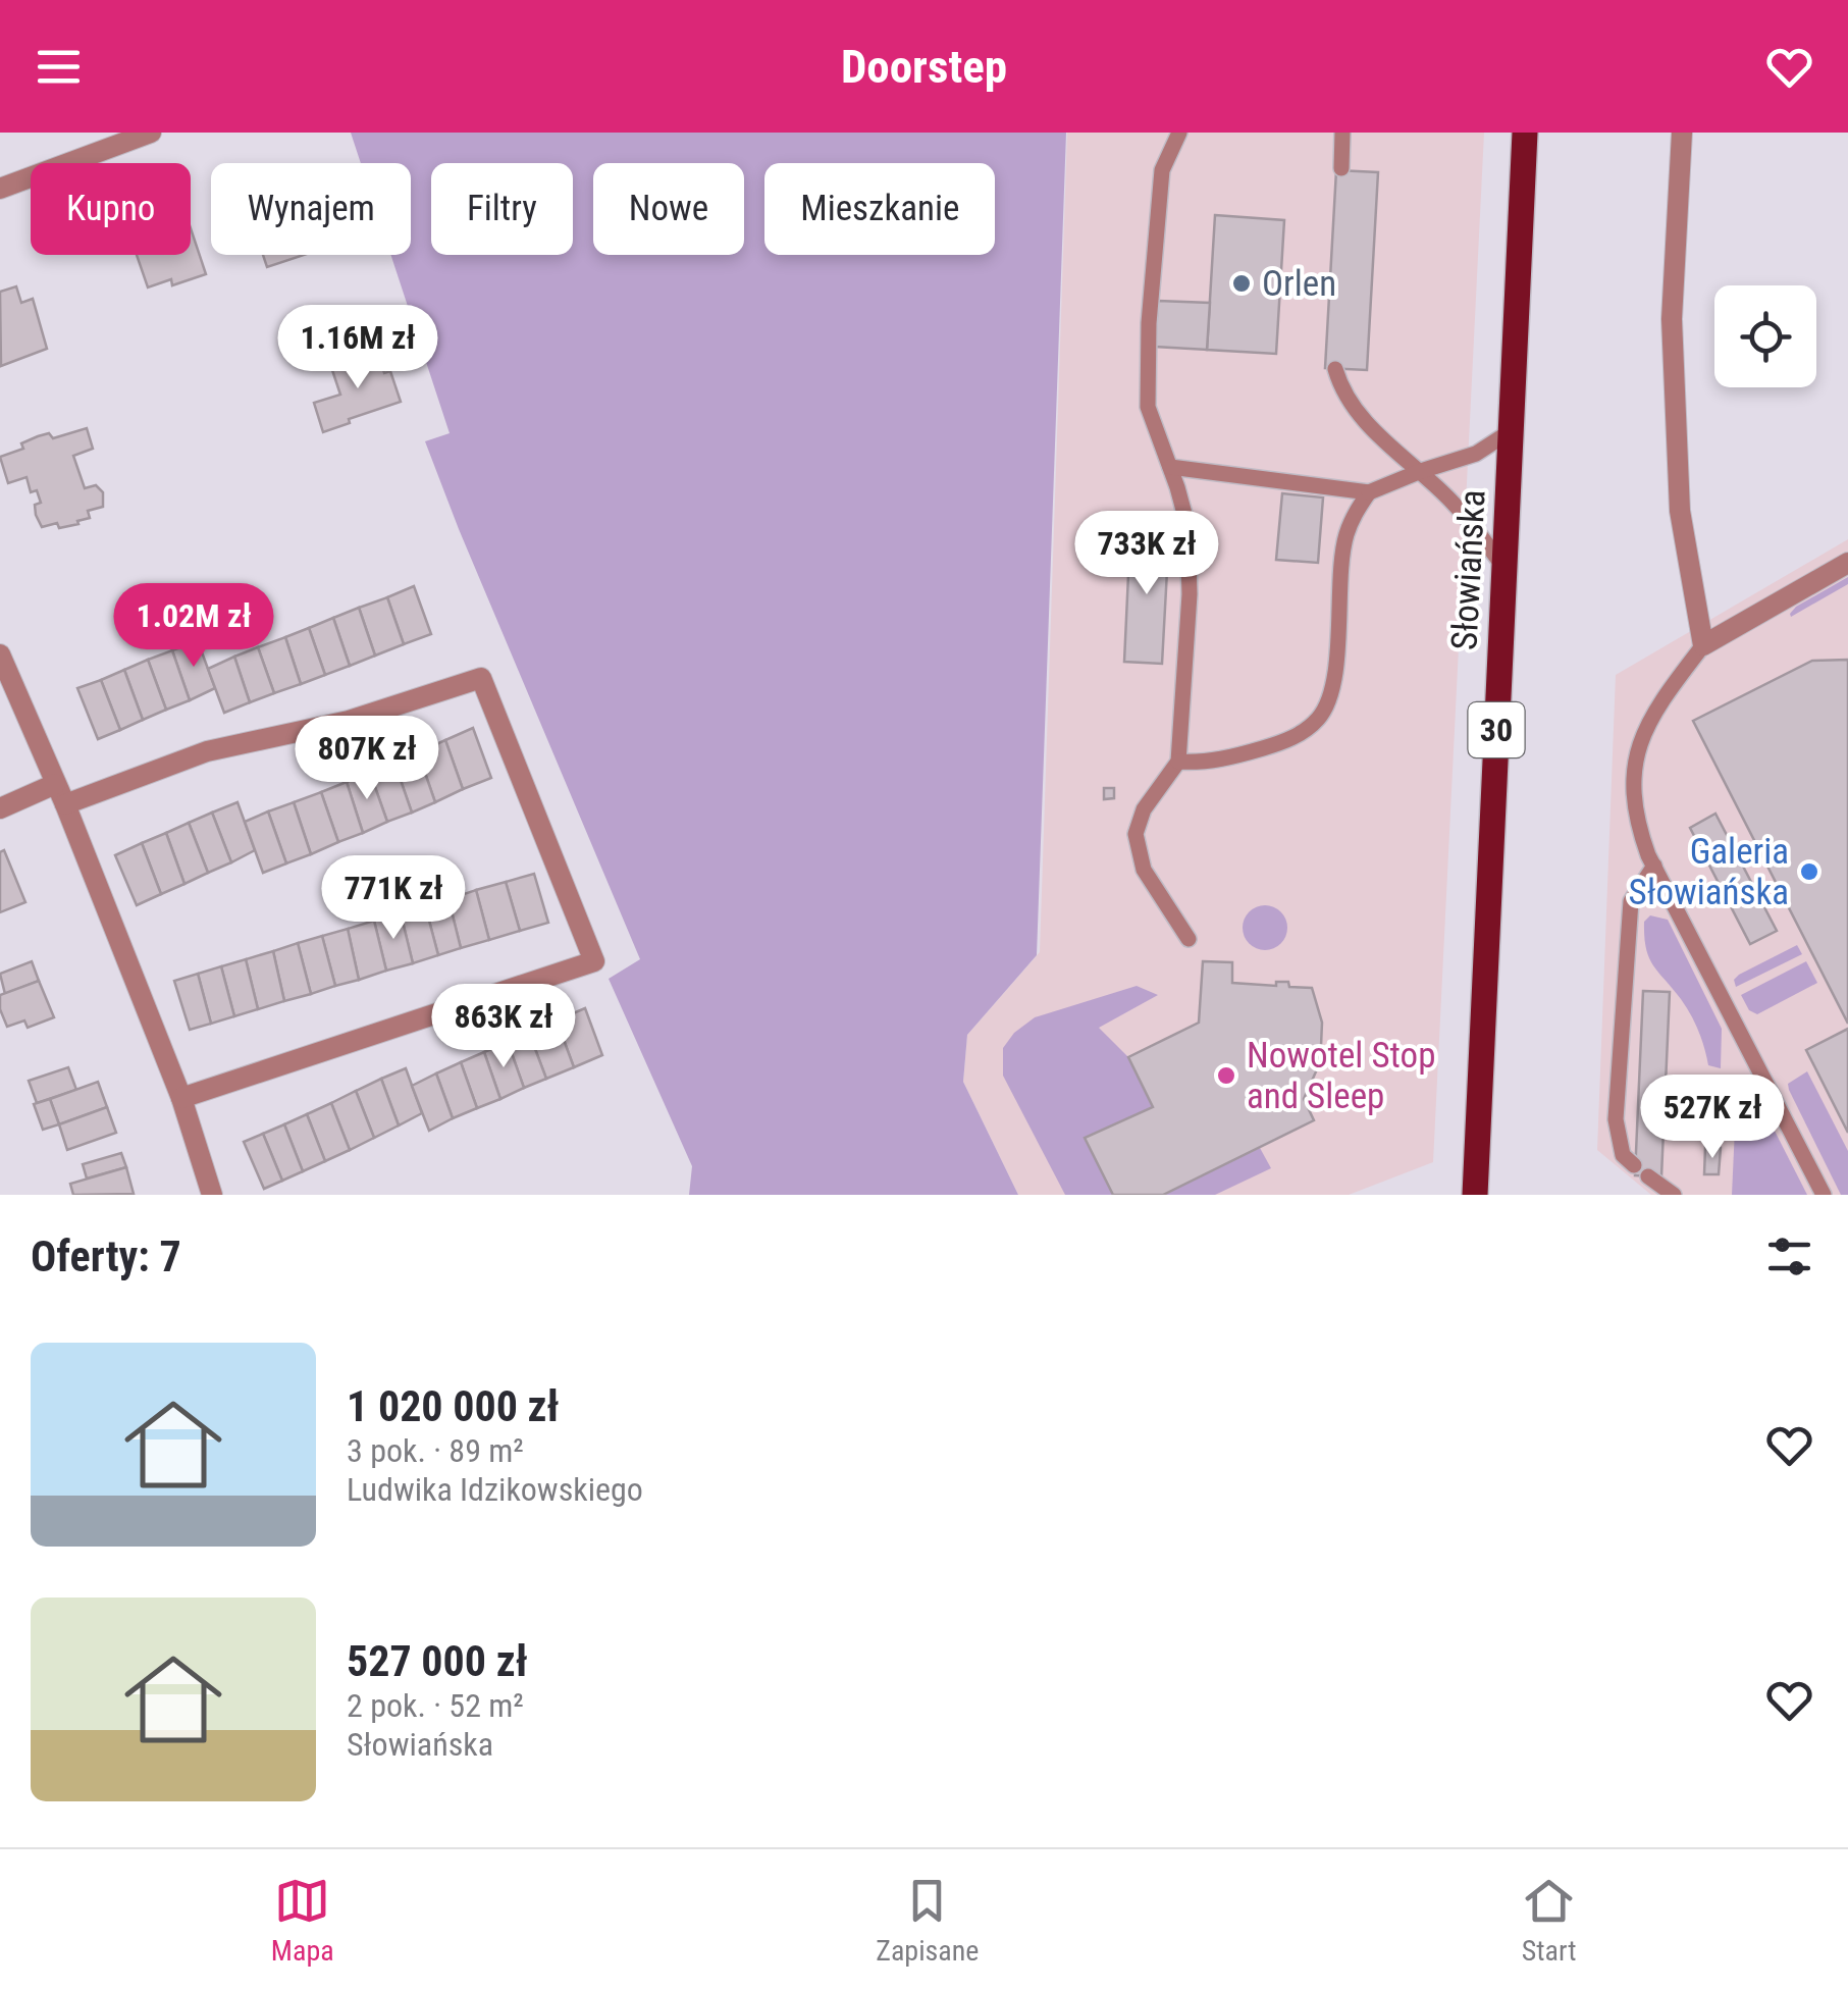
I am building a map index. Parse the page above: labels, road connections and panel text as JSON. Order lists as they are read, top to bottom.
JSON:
{
  "streets": {
    "main road": ["Słowiańska", "30"]
  },
  "places": ["Orlen", "Galeria Słowiańska", "Nowotel Stop and Sleep"],
  "page": {
    "header": "Doorstep",
    "chip": [
      "Kupno",
      "Wynajem",
      "Filtry",
      "Nowe",
      "Mieszkanie"
    ],
    "price": [
      "1.16M zł",
      "733K zł",
      "1.02M zł",
      "807K zł",
      "771K zł",
      "863K zł",
      "527K zł"
    ],
    "heading": "Oferty: 7",
    "list": [
      {
        "name": "1 020 000 zł",
        "note": "3 pok. · 89 m² · Ludwika Idzikowskiego"
      },
      {
        "name": "527 000 zł",
        "note": "2 pok. · 52 m² · Słowiańska"
      }
    ],
    "tabs": ["Mapa", "Zapisane", "Start"]
  }
}
